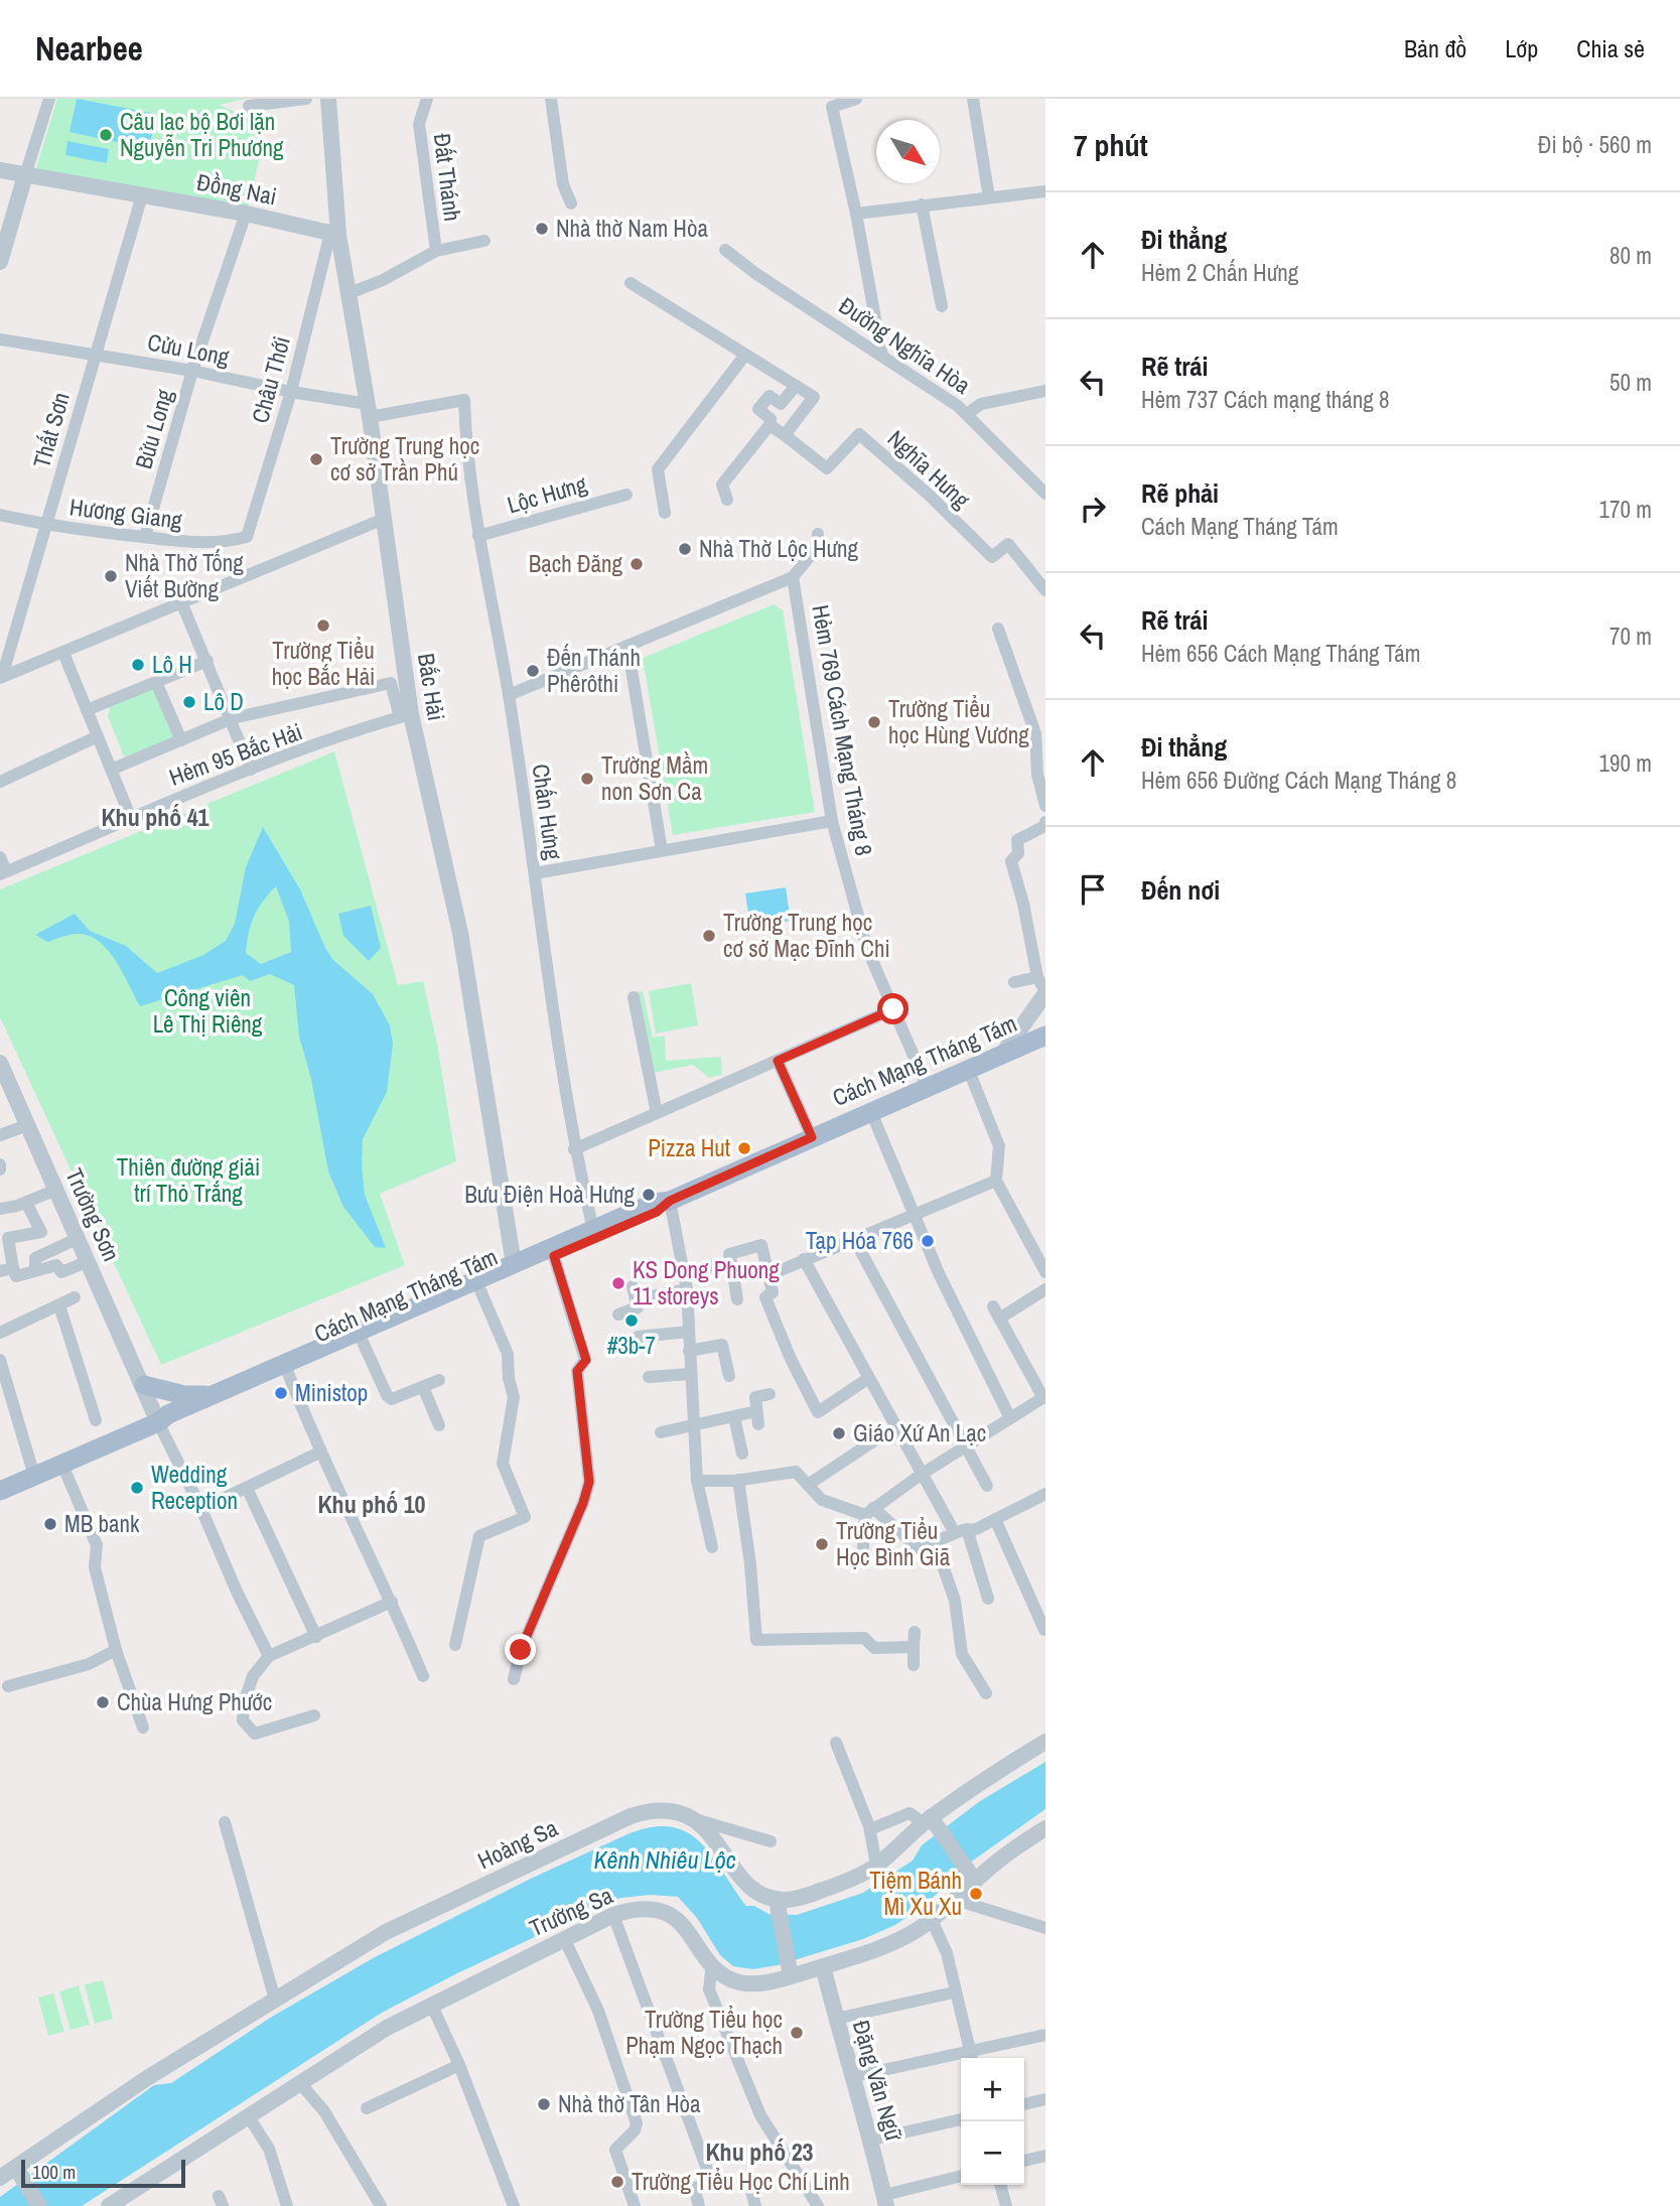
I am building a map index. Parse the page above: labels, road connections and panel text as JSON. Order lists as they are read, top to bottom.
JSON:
{
  "streets": {
    "main road": ["Cách Mạng Tháng Tám"],
    "street": [
      "Đất Thánh",
      "Đồng Nai",
      "Đường Nghĩa Hòa",
      "Cửu Long",
      "Châu Thới",
      "Bửu Long",
      "Thất Sơn",
      "Nghĩa Hưng",
      "Lộc Hưng",
      "Hương Giang",
      "Bắc Hải",
      "Hẻm 769 Cách Mạng Tháng 8",
      "Hẻm 95 Bắc Hải",
      "Chấn Hưng",
      "Trường Sơn",
      "Hoàng Sa",
      "Trường Sa",
      "Đặng Văn Ngữ"
    ]
  },
  "crossings": [
    ["Đất Thánh", "Bắc Hải"],
    ["Đồng Nai", "Châu Thới"],
    ["Đồng Nai", "Bửu Long"],
    ["Đồng Nai", "Thất Sơn"],
    ["Đồng Nai", "Bắc Hải"],
    ["Cửu Long", "Châu Thới"],
    ["Cửu Long", "Bửu Long"],
    ["Cửu Long", "Thất Sơn"],
    ["Cửu Long", "Bắc Hải"],
    ["Cửu Long", "Chấn Hưng"],
    ["Châu Thới", "Hương Giang"],
    ["Châu Thới", "Bắc Hải"],
    ["Bửu Long", "Hương Giang"],
    ["Thất Sơn", "Hương Giang"],
    ["Lộc Hưng", "Chấn Hưng"],
    ["Bắc Hải", "Hẻm 95 Bắc Hải"],
    ["Bắc Hải", "Cách Mạng Tháng Tám"],
    ["Hẻm 769 Cách Mạng Tháng 8", "Cách Mạng Tháng Tám"],
    ["Chấn Hưng", "Cách Mạng Tháng Tám"],
    ["Cách Mạng Tháng Tám", "Trường Sơn"],
    ["Trường Sa", "Đặng Văn Ngữ"]
  ],
  "districts": ["Khu phố 41", "Khu phố 10", "Khu phố 23"],
  "water": ["Kênh Nhiêu Lộc"],
  "parks": ["Công viên Lê Thị Riêng", "Thiên đường giải trí Thỏ Trắng"],
  "places": [
    "Câu lạc bộ Bơi lặn Nguyễn Tri Phương",
    "Nhà thờ Nam Hòa",
    "Trường Trung học cơ sở Trần Phú",
    "Nhà Thờ Lộc Hưng",
    "Bạch Đăng",
    "Nhà Thờ Tống Viết Bường",
    "Trường Tiểu học Bắc Hải",
    "Lô H",
    "Đến Thánh Phêrôthi",
    "Lô D",
    "Trường Tiểu học Hùng Vương",
    "Trường Mầm non Sơn Ca",
    "Trường Trung học cơ sở Mạc Đĩnh Chi",
    "Pizza Hut",
    "Bưu Điện Hoà Hưng",
    "Tạp Hóa 766",
    "KS Dong Phuong 11 storeys",
    "#3b-7",
    "Ministop",
    "Giáo Xứ An Lạc",
    "Wedding Reception",
    "MB bank",
    "Trường Tiểu Học Bình Giã",
    "Chùa Hưng Phước",
    "Tiệm Bánh Mì Xu Xu",
    "Trường Tiểu học Phạm Ngọc Thạch",
    "Nhà thờ Tân Hòa",
    "Trường Tiểu Học Chí Linh"
  ],
  "scale_bar": "100 m",
  "north": "bottom right",
  "page": {
    "header": "Nearbee",
    "nav": ["Bản đồ", "Lớp", "Chia sẻ"],
    "heading": ["7 phút", "Đi bộ · 560 m"],
    "list": [
      ["Đi thẳng", "Hẻm 2 Chấn Hưng", "80 m"],
      ["Rẽ trái", "Hẻm 737 Cách mạng tháng 8", "50 m"],
      ["Rẽ phải", "Cách Mạng Tháng Tám", "170 m"],
      ["Rẽ trái", "Hẻm 656 Cách Mạng Tháng Tám", "70 m"],
      ["Đi thẳng", "Hẻm 656 Đường Cách Mạng Tháng 8", "190 m"],
      "Đến nơi"
    ],
    "map_buttons": ["+", "−"],
    "scale": "100 m"
  }
}
